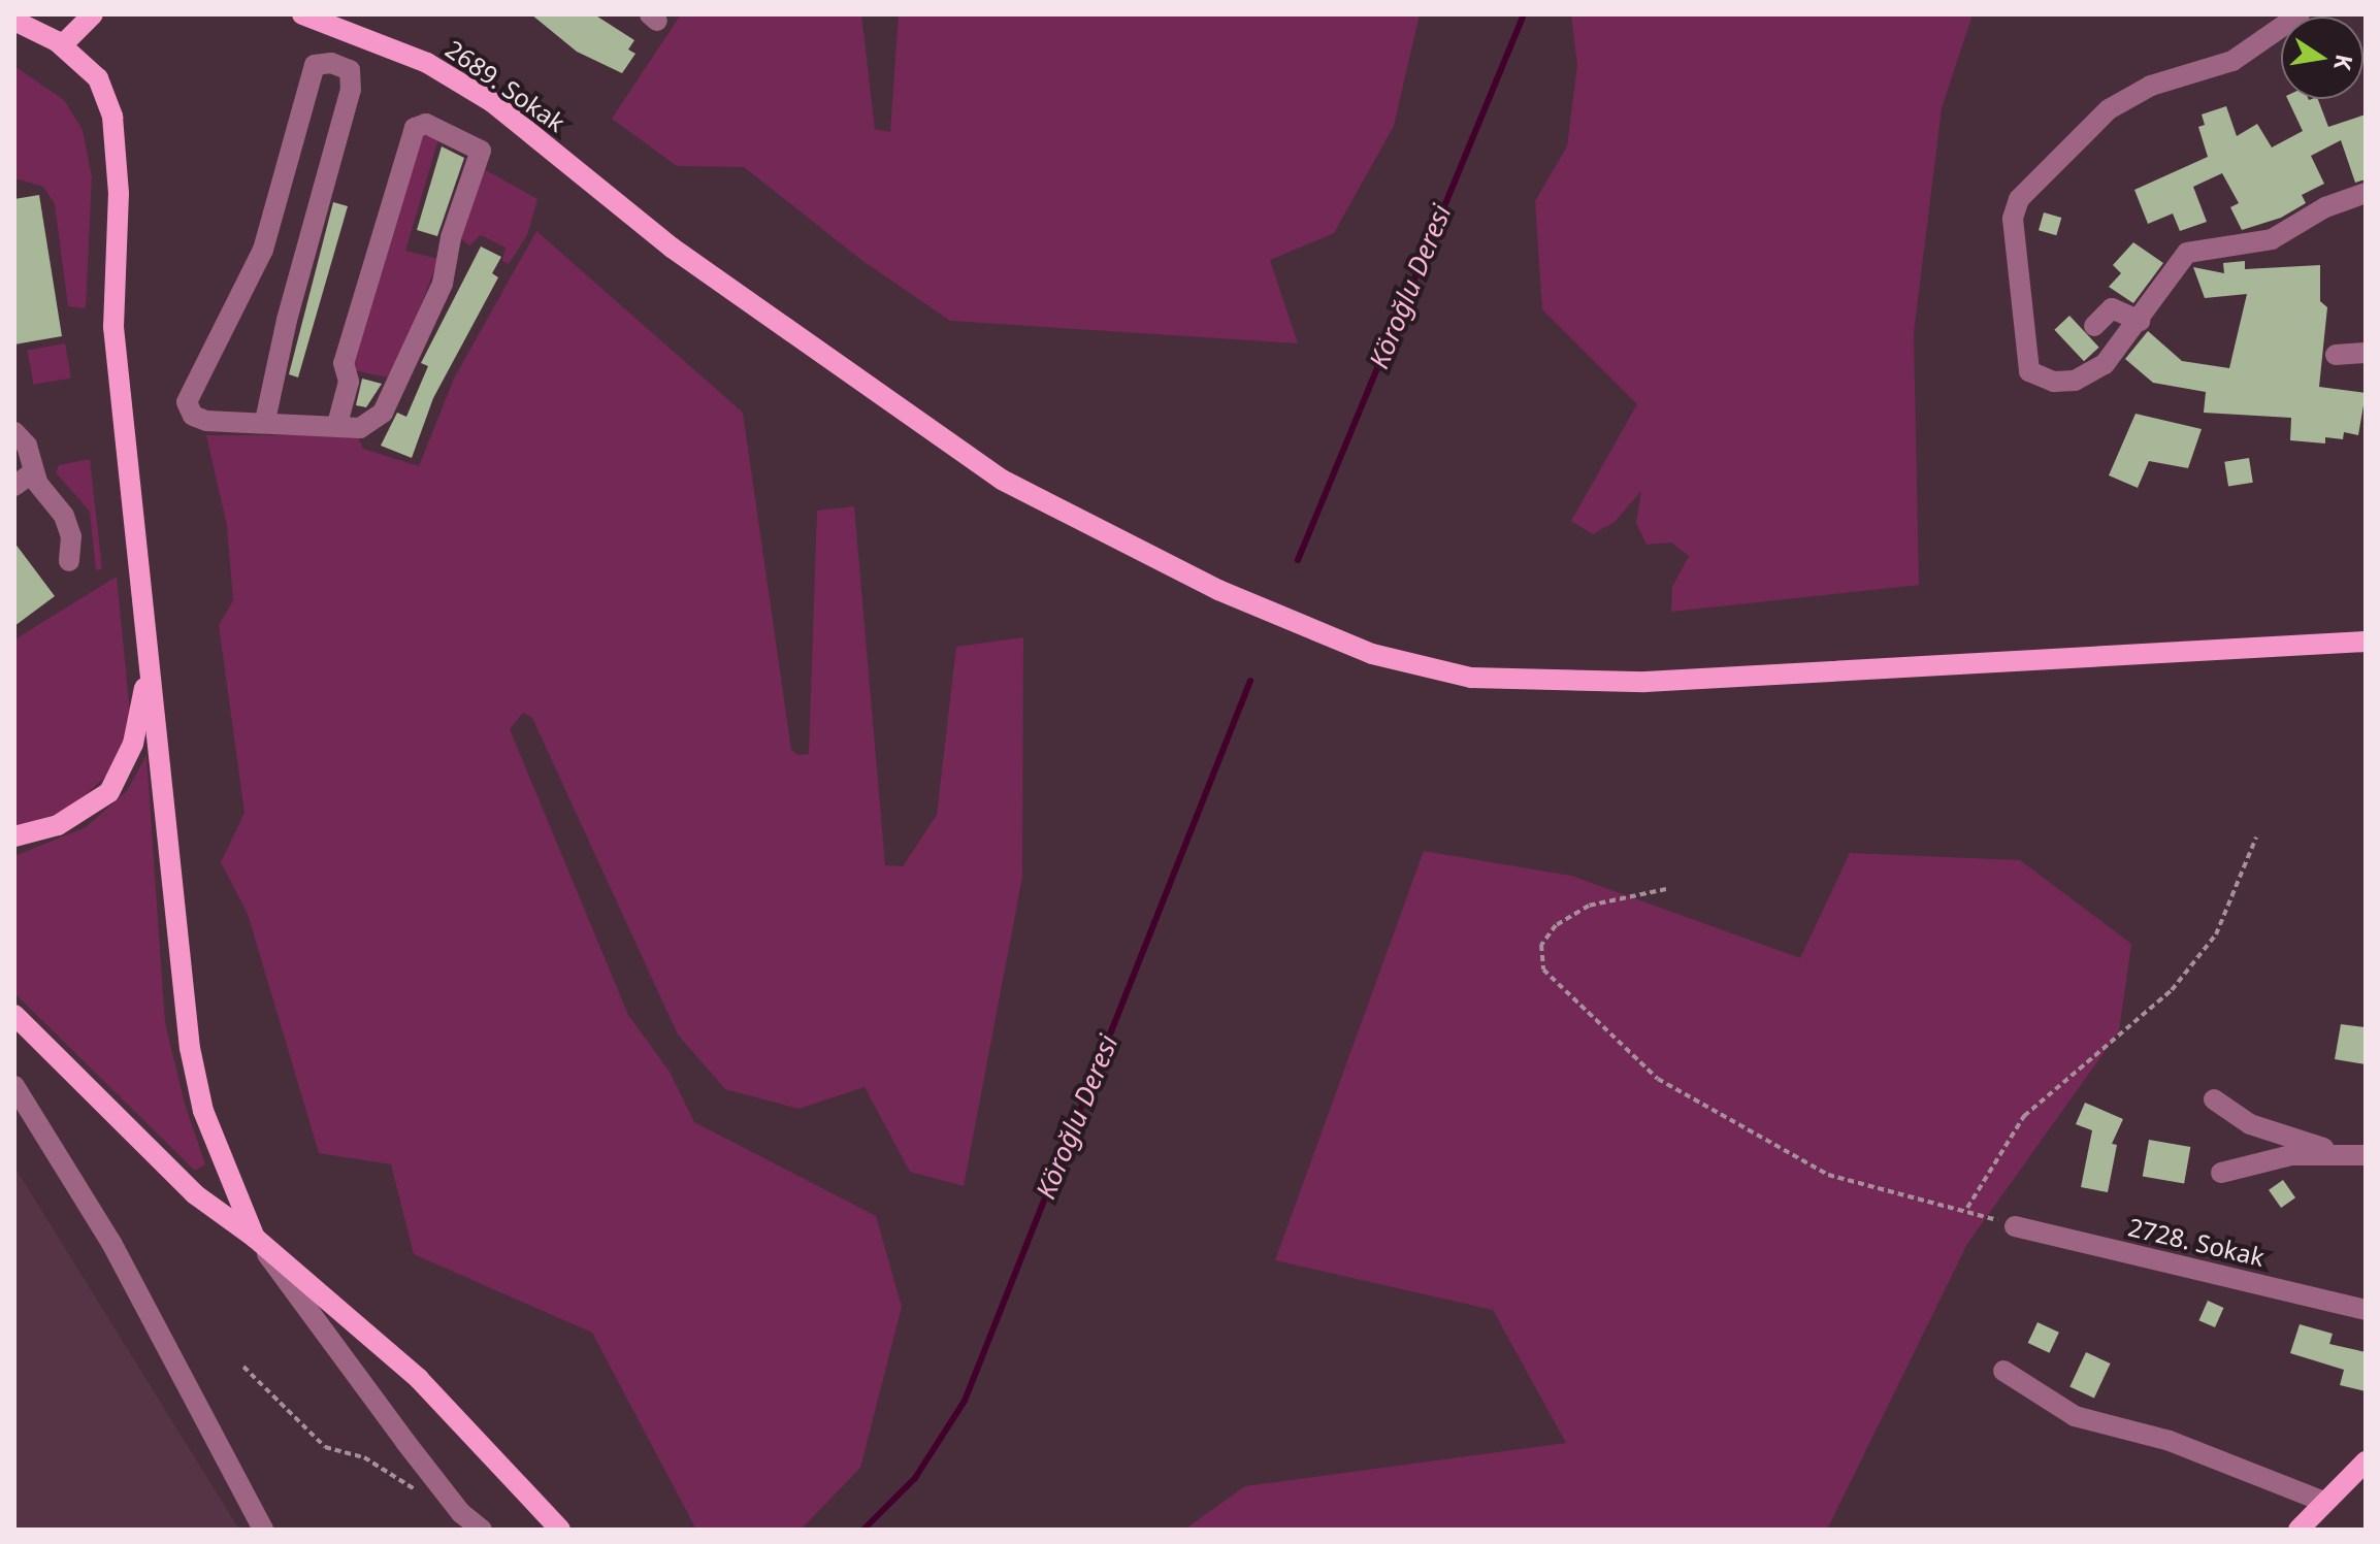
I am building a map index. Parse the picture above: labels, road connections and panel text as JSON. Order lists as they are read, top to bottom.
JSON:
{
  "streets": {
    "main road": ["2689. Sokak"],
    "street": ["2728. Sokak"]
  },
  "water": ["Köroğlu Deresi"],
  "north": "right"
}
